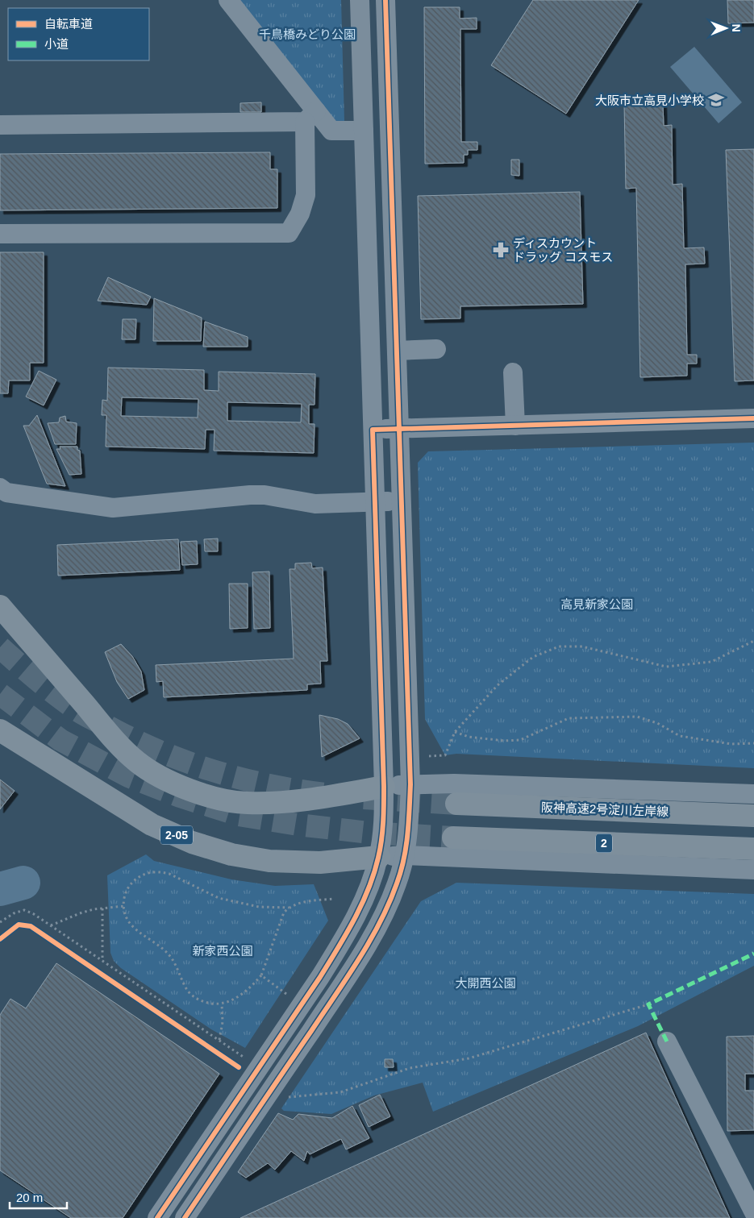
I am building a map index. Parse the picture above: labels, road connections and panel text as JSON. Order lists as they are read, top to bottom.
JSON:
{
  "streets": {
    "highway": ["阪神高速2号淀川左岸線", "2-05", "2"]
  },
  "parks": [
    "千鳥橋みどり公園",
    "高見新家公園",
    "新家西公園",
    "大開西公園"
  ],
  "places": {
    "school or university": ["大阪市立高見小学校"],
    "pharmacy": ["ディスカウント ドラッグ コスモス"]
  },
  "legend": ["自転車道", "小道"],
  "scale_bar": "20 m",
  "north": "right"
}
